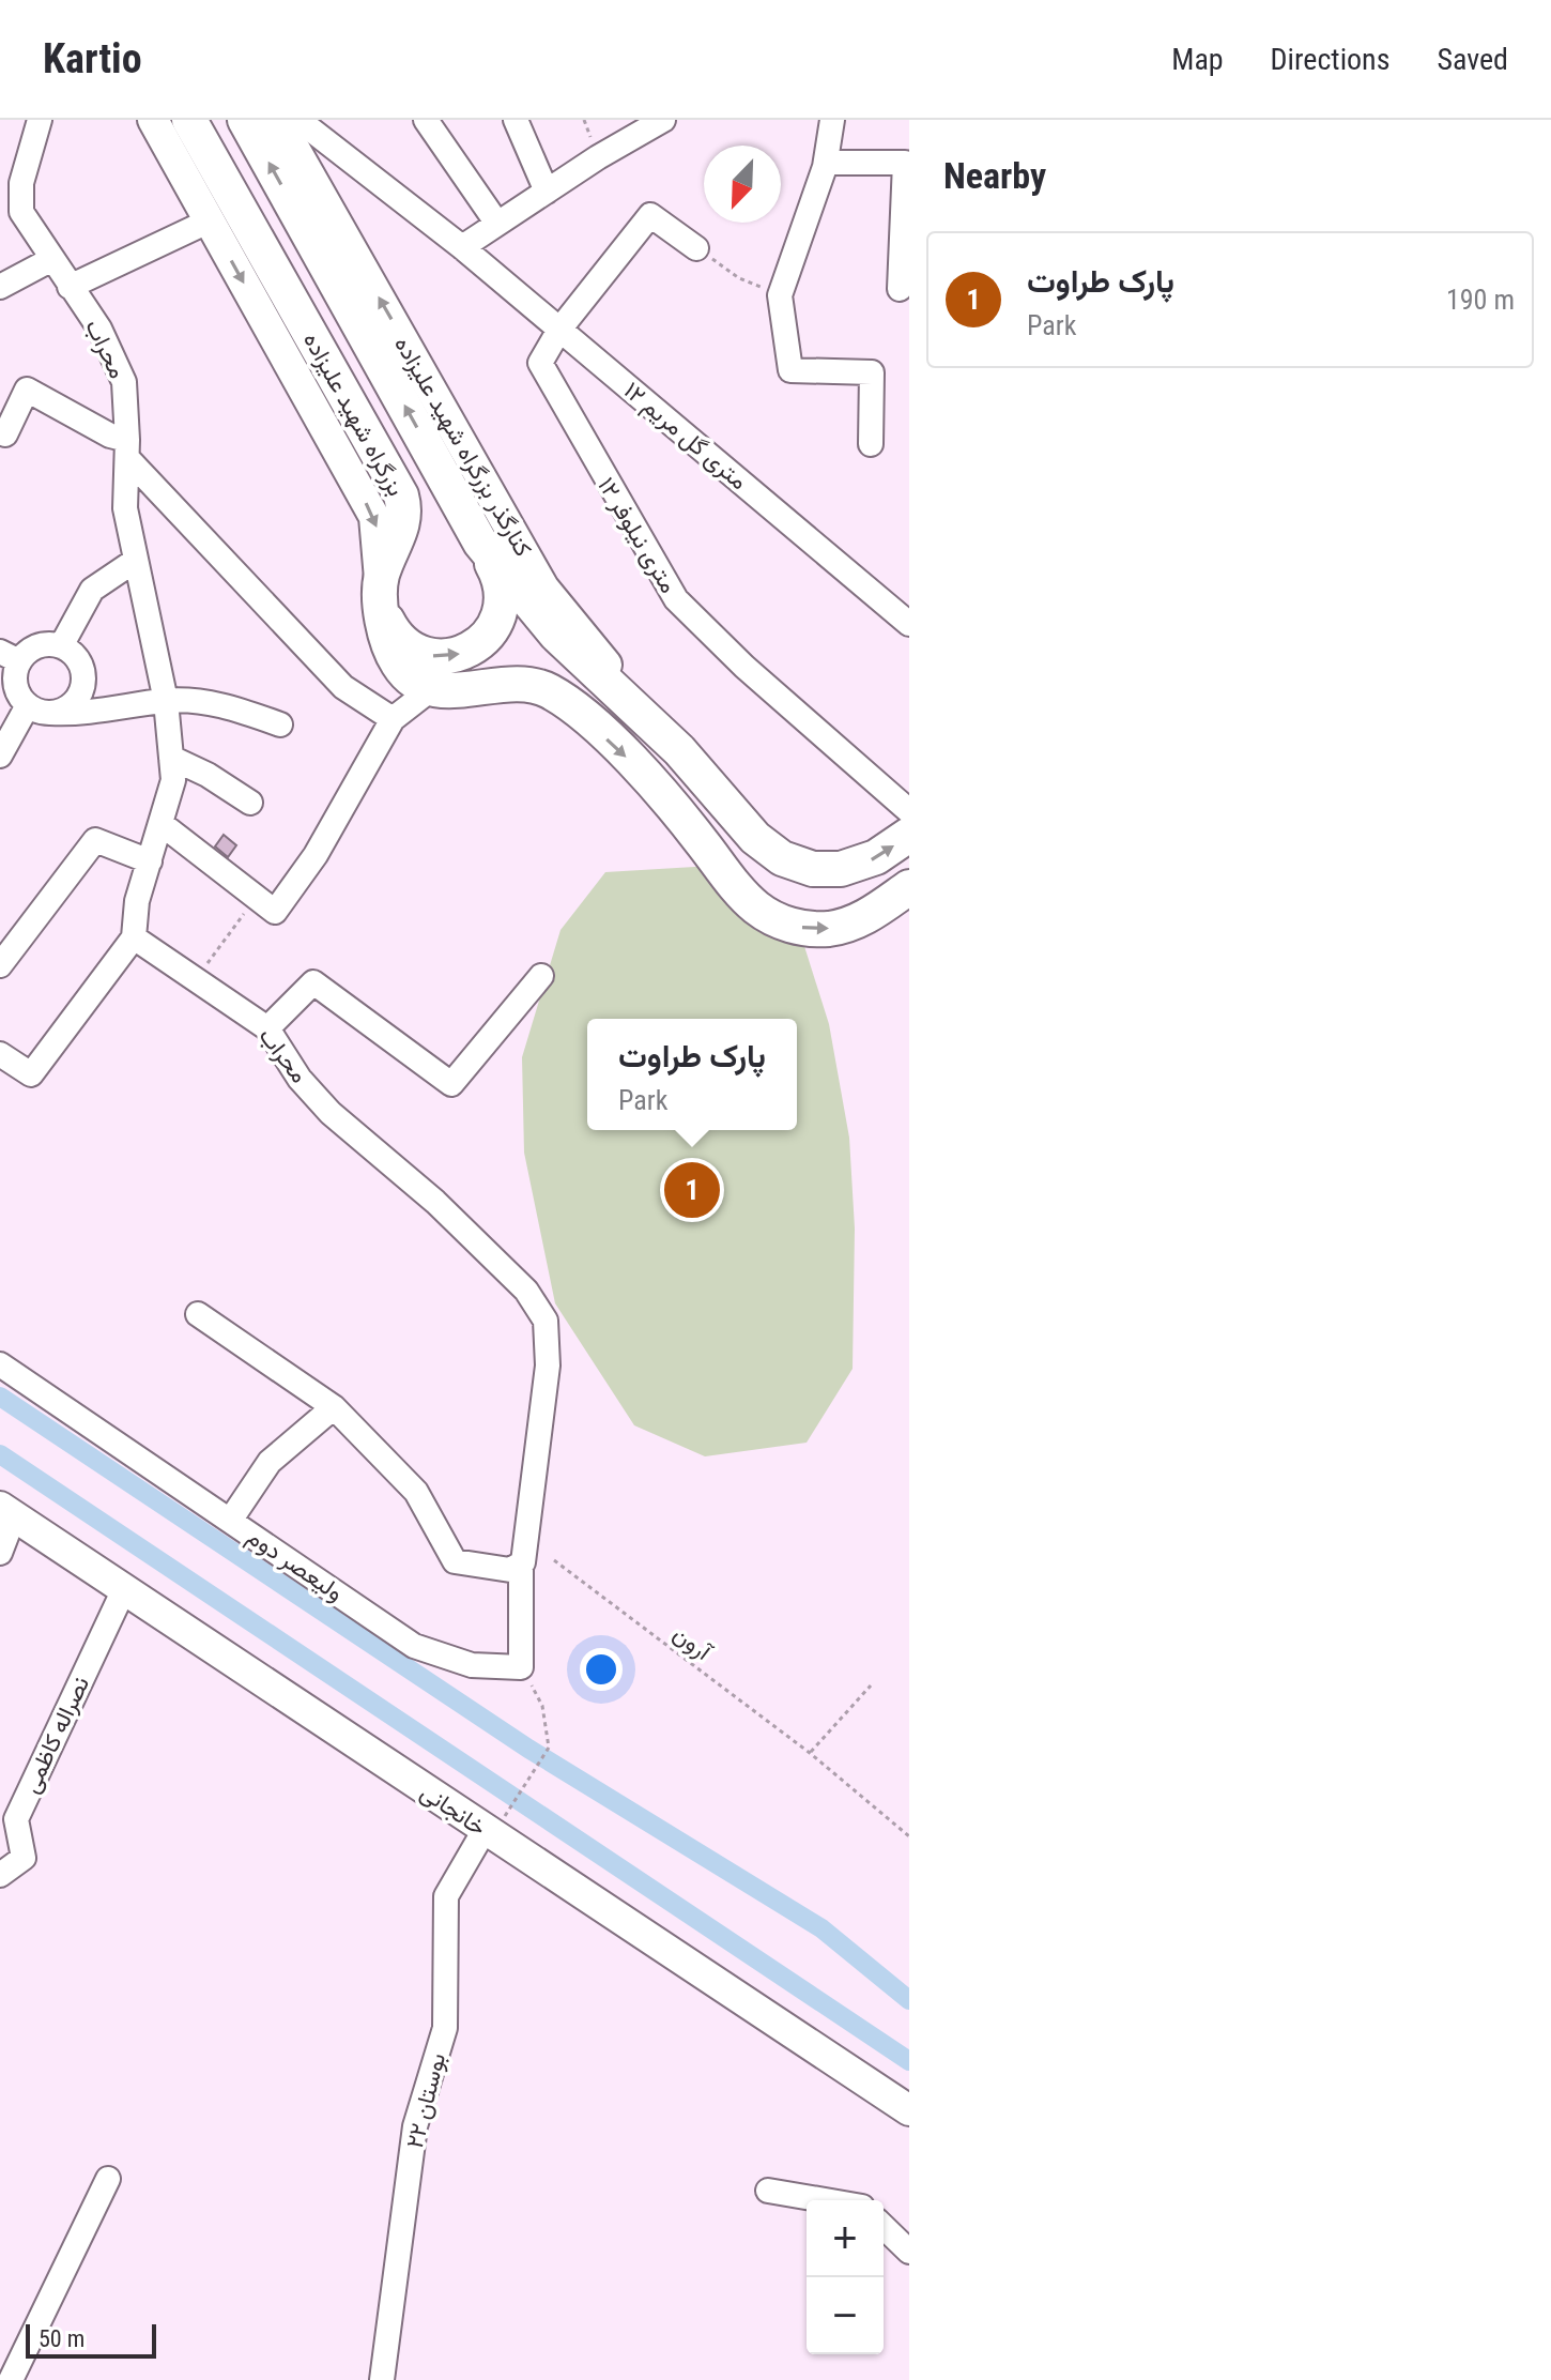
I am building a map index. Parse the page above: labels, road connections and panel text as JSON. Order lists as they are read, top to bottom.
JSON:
{
  "streets": {
    "highway": ["بزرگراه شهید علیزاده"],
    "main road": ["کنارگذر بزرگراه شهید علیزاده", "خانجانی"],
    "street": [
      "محراب",
      "۱۲ متری گل مریم",
      "۱۲ متری نیلوفر",
      "ولیعصر دوم",
      "نصراله کاظمی",
      "بوستان ۲۲"
    ],
    "path": ["آرون"]
  },
  "crossings": [
    ["بزرگراه شهید علیزاده", "کنارگذر بزرگراه شهید علیزاده"],
    ["۱۲ متری گل مریم", "۱۲ متری نیلوفر"],
    ["نصراله کاظمی", "خانجانی"],
    ["خانجانی", "بوستان ۲۲"]
  ],
  "scale_bar": "50 m",
  "north": "bottom left",
  "page": {
    "header": "Kartio",
    "nav": ["Map", "Directions", "Saved"],
    "heading": "Nearby",
    "list": [
      {
        "mark": "1",
        "name": "پارک طراوت",
        "note": "Park",
        "value": "190 m"
      }
    ],
    "popup": ["پارک طراوت", "Park"],
    "pins": "1",
    "map_buttons": ["+", "−"],
    "scale": "50 m"
  }
}
